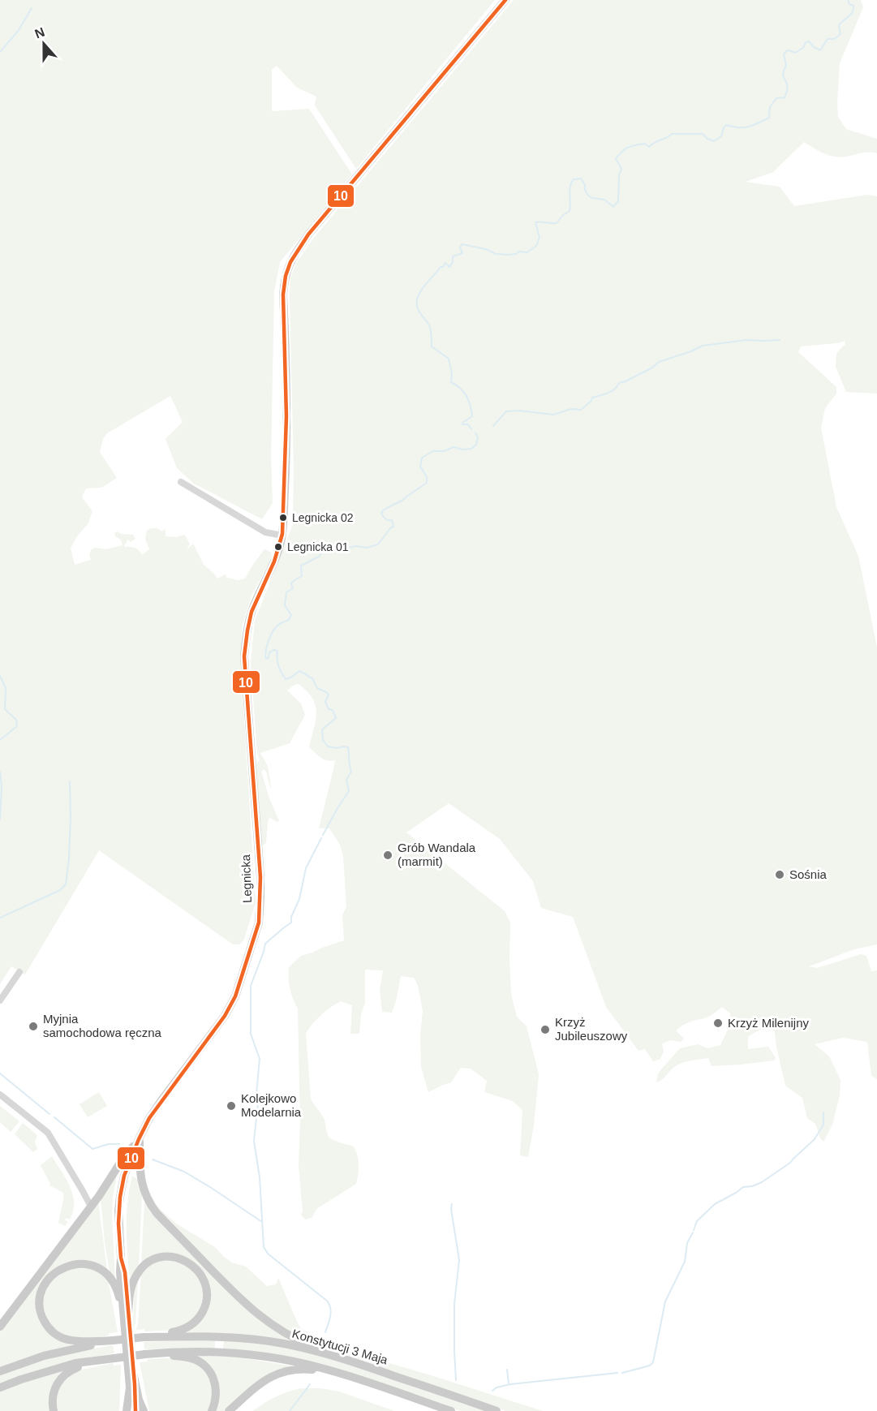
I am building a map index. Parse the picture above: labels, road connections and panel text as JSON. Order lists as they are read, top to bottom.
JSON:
{
  "streets": {
    "main road": ["Legnicka", "Konstytucji 3 Maja"]
  },
  "places": [
    "Legnicka 02",
    "Legnicka 01",
    "Grób Wandala (marmit)",
    "Sośnia",
    "Krzyż Milenijny",
    "Myjnia samochodowa ręczna",
    "Krzyż Jubileuszowy",
    "Kolejkowo Modelarnia"
  ],
  "lines": ["transit line 10"],
  "north": "top"
}
